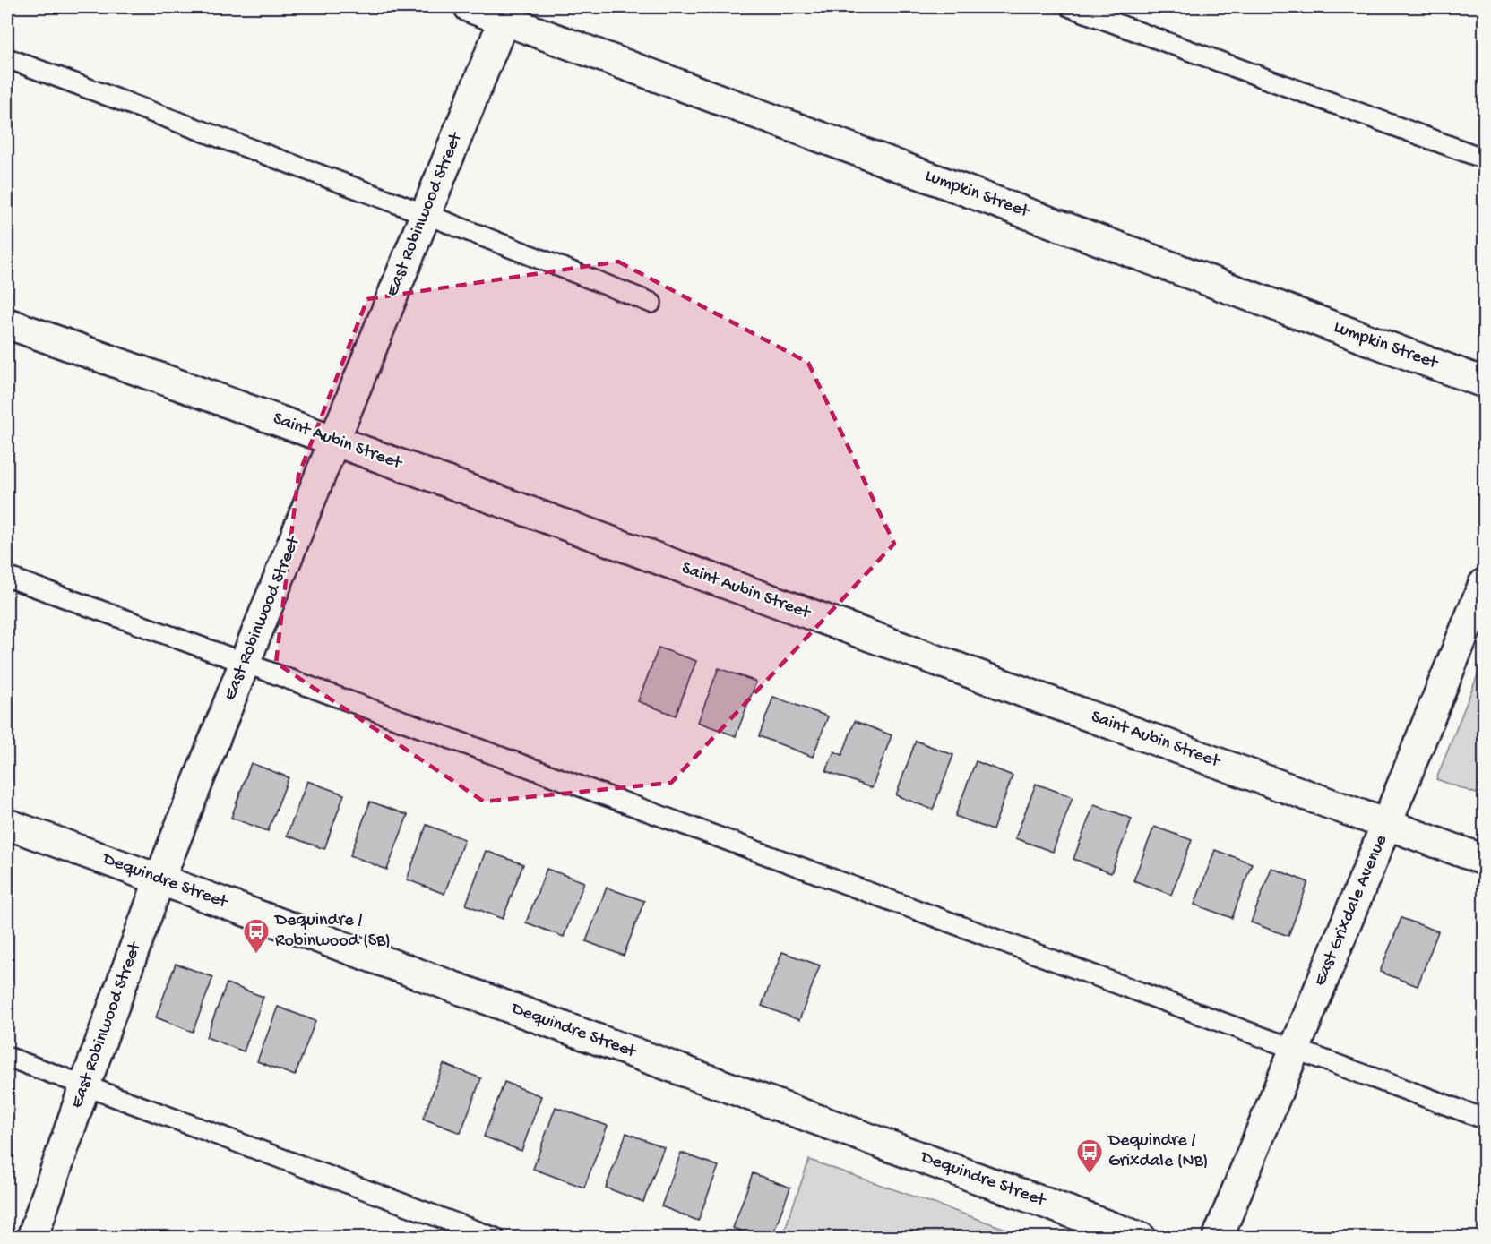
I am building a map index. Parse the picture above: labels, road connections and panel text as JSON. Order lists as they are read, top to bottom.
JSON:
{
  "streets": {
    "street": [
      "Lumpkin Street",
      "East Robinwood Street",
      "Saint Aubin Street",
      "Dequindre Street",
      "East Grixdale Avenue"
    ]
  },
  "crossings": [
    ["Lumpkin Street", "East Robinwood Street"],
    ["East Robinwood Street", "Saint Aubin Street"],
    ["East Robinwood Street", "Dequindre Street"],
    ["Saint Aubin Street", "East Grixdale Avenue"]
  ],
  "places": {
    "bus stop": ["Dequindre / Robinwood (SB)", "Dequindre / Grixdale (NB)"]
  }
}
